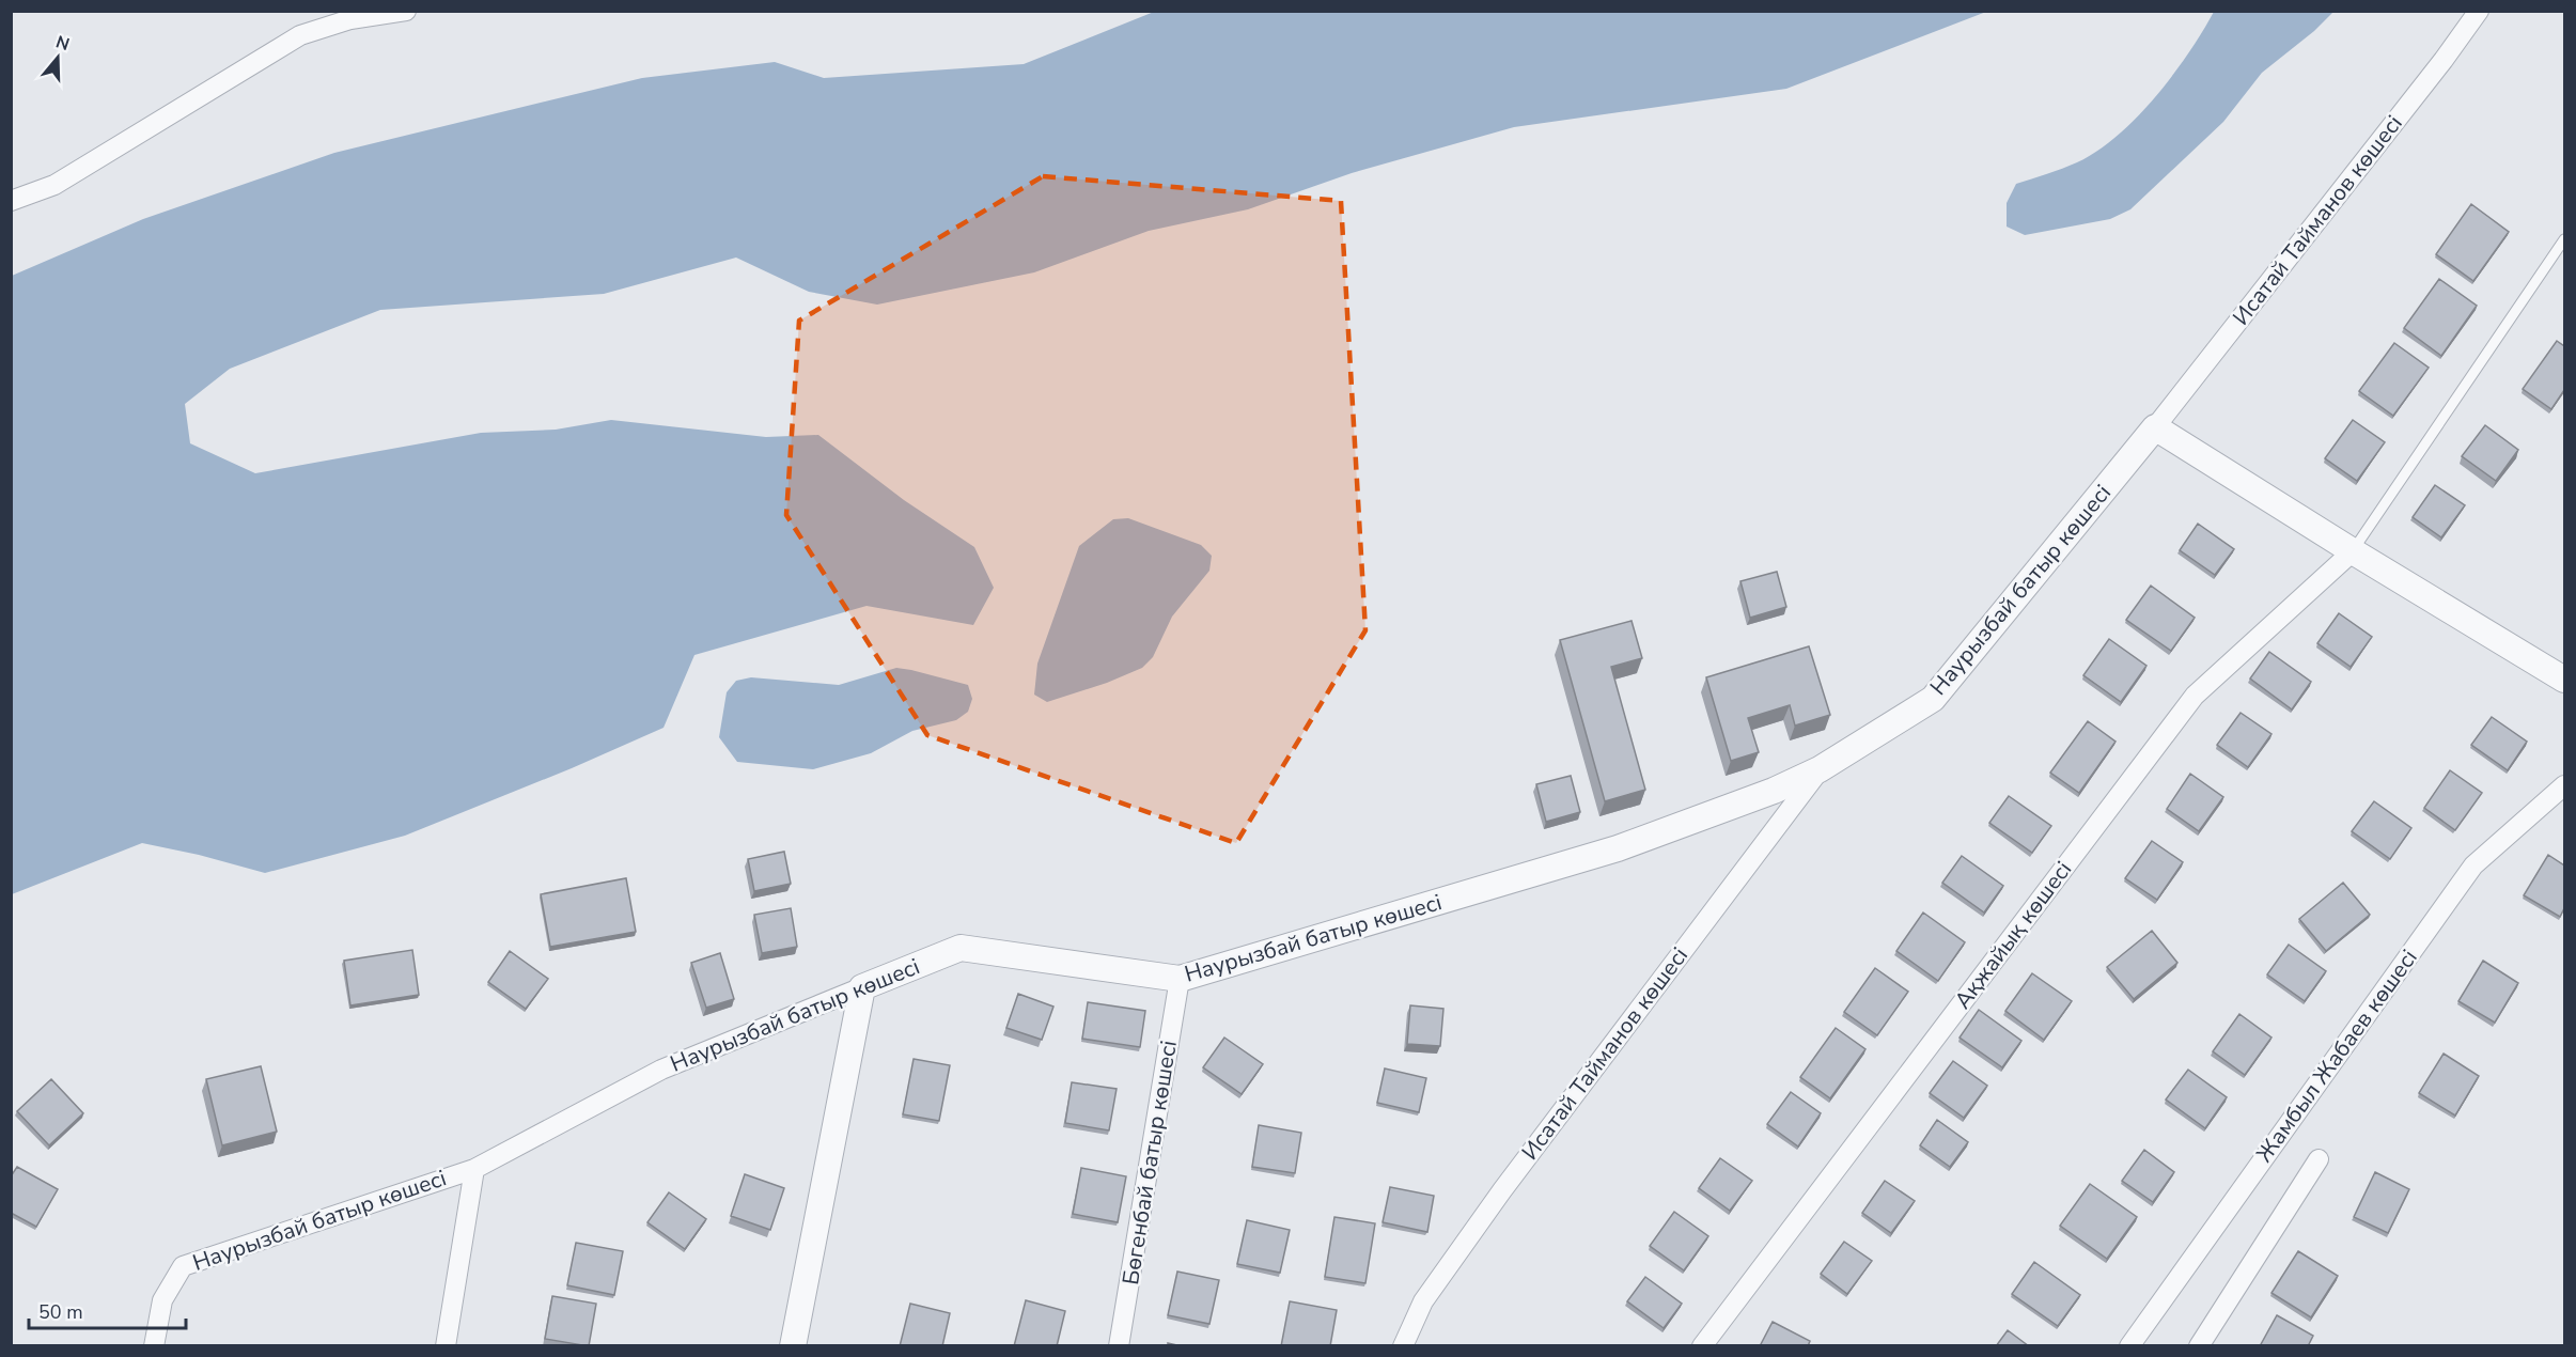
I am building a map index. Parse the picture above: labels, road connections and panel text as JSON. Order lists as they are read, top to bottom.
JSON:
{
  "streets": {
    "street": [
      "Исатай Тайманов көшесі",
      "Наурызбай батыр көшесі",
      "Ақжайық көшесі",
      "Жамбыл Жабаев көшесі",
      "Бөгенбай батыр көшесі"
    ]
  },
  "crossings": [
    ["Исатай Тайманов көшесі", "Наурызбай батыр көшесі"],
    ["Наурызбай батыр көшесі", "Бөгенбай батыр көшесі"]
  ],
  "scale_bar": "50 m",
  "north": "top"
}
